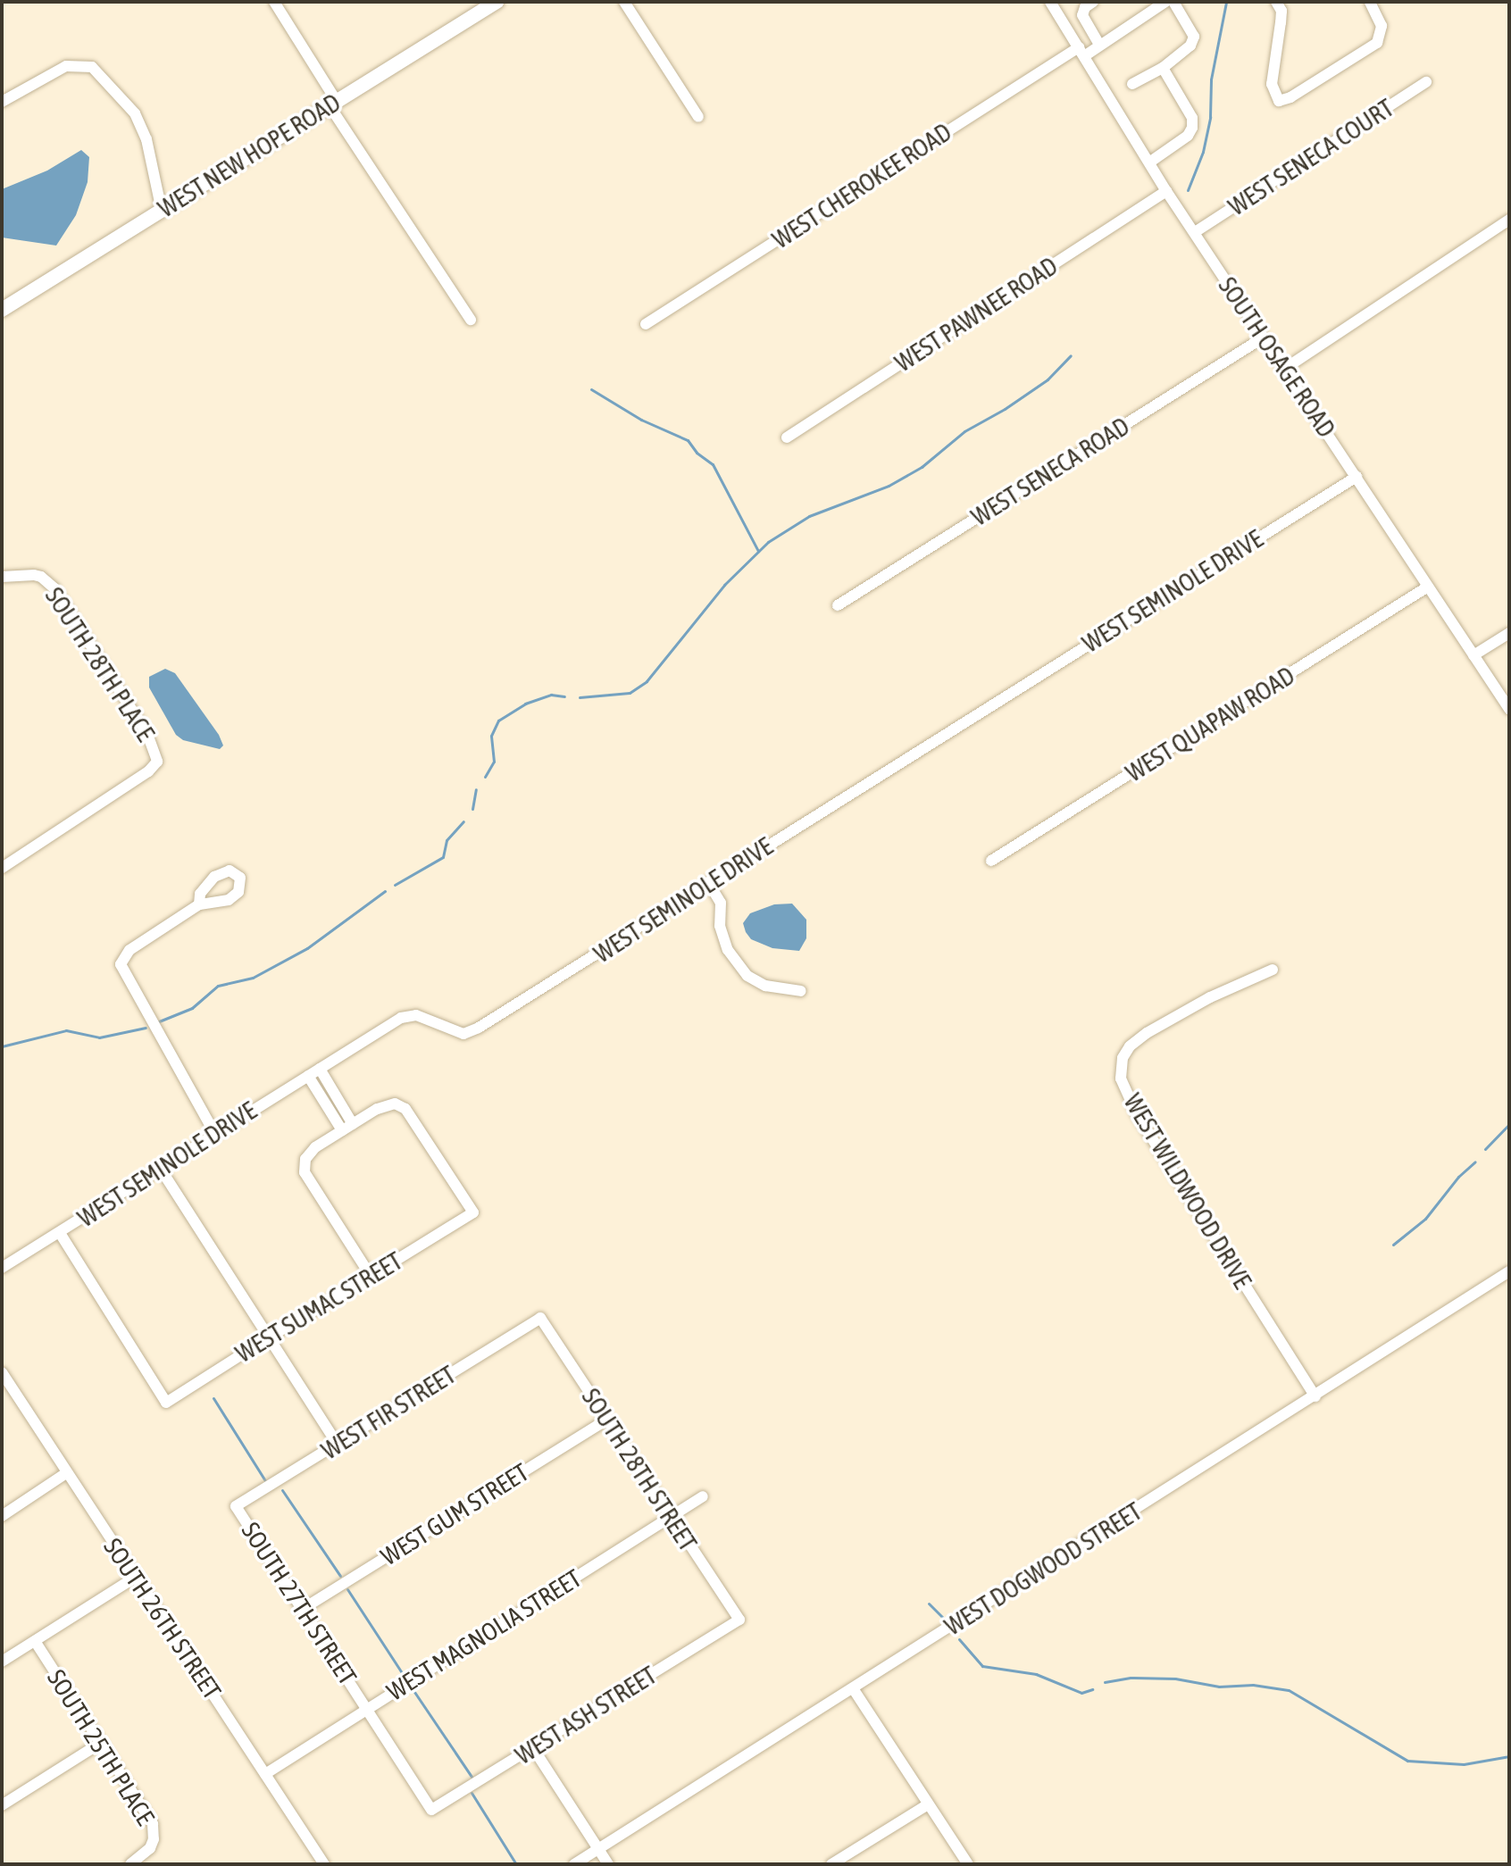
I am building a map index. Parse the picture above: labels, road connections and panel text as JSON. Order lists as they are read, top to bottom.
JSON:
{
  "streets": {
    "main road": ["WEST NEW HOPE ROAD"],
    "street": [
      "WEST SENECA COURT",
      "WEST CHEROKEE ROAD",
      "WEST PAWNEE ROAD",
      "SOUTH OSAGE ROAD",
      "WEST SENECA ROAD",
      "WEST SEMINOLE DRIVE",
      "SOUTH 28TH PLACE",
      "WEST QUAPAW ROAD",
      "WEST WILDWOOD DRIVE",
      "WEST SUMAC STREET",
      "WEST FIR STREET",
      "SOUTH 28TH STREET",
      "WEST GUM STREET",
      "WEST DOGWOOD STREET",
      "SOUTH 27TH STREET",
      "SOUTH 26TH STREET",
      "WEST MAGNOLIA STREET",
      "WEST ASH STREET",
      "SOUTH 25TH PLACE"
    ]
  },
  "crossings": [
    ["WEST SENECA COURT", "SOUTH OSAGE ROAD"],
    ["WEST CHEROKEE ROAD", "SOUTH OSAGE ROAD"],
    ["WEST PAWNEE ROAD", "SOUTH OSAGE ROAD"],
    ["SOUTH OSAGE ROAD", "WEST SENECA ROAD"],
    ["SOUTH OSAGE ROAD", "WEST SEMINOLE DRIVE"],
    ["SOUTH OSAGE ROAD", "WEST QUAPAW ROAD"],
    ["WEST SEMINOLE DRIVE", "WEST SUMAC STREET"],
    ["WEST WILDWOOD DRIVE", "WEST DOGWOOD STREET"],
    ["WEST FIR STREET", "SOUTH 28TH STREET"],
    ["WEST FIR STREET", "SOUTH 27TH STREET"],
    ["SOUTH 28TH STREET", "WEST GUM STREET"],
    ["SOUTH 28TH STREET", "WEST MAGNOLIA STREET"],
    ["SOUTH 28TH STREET", "WEST ASH STREET"],
    ["WEST GUM STREET", "SOUTH 27TH STREET"],
    ["SOUTH 27TH STREET", "WEST MAGNOLIA STREET"],
    ["SOUTH 27TH STREET", "WEST ASH STREET"],
    ["SOUTH 26TH STREET", "WEST MAGNOLIA STREET"]
  ]
}
